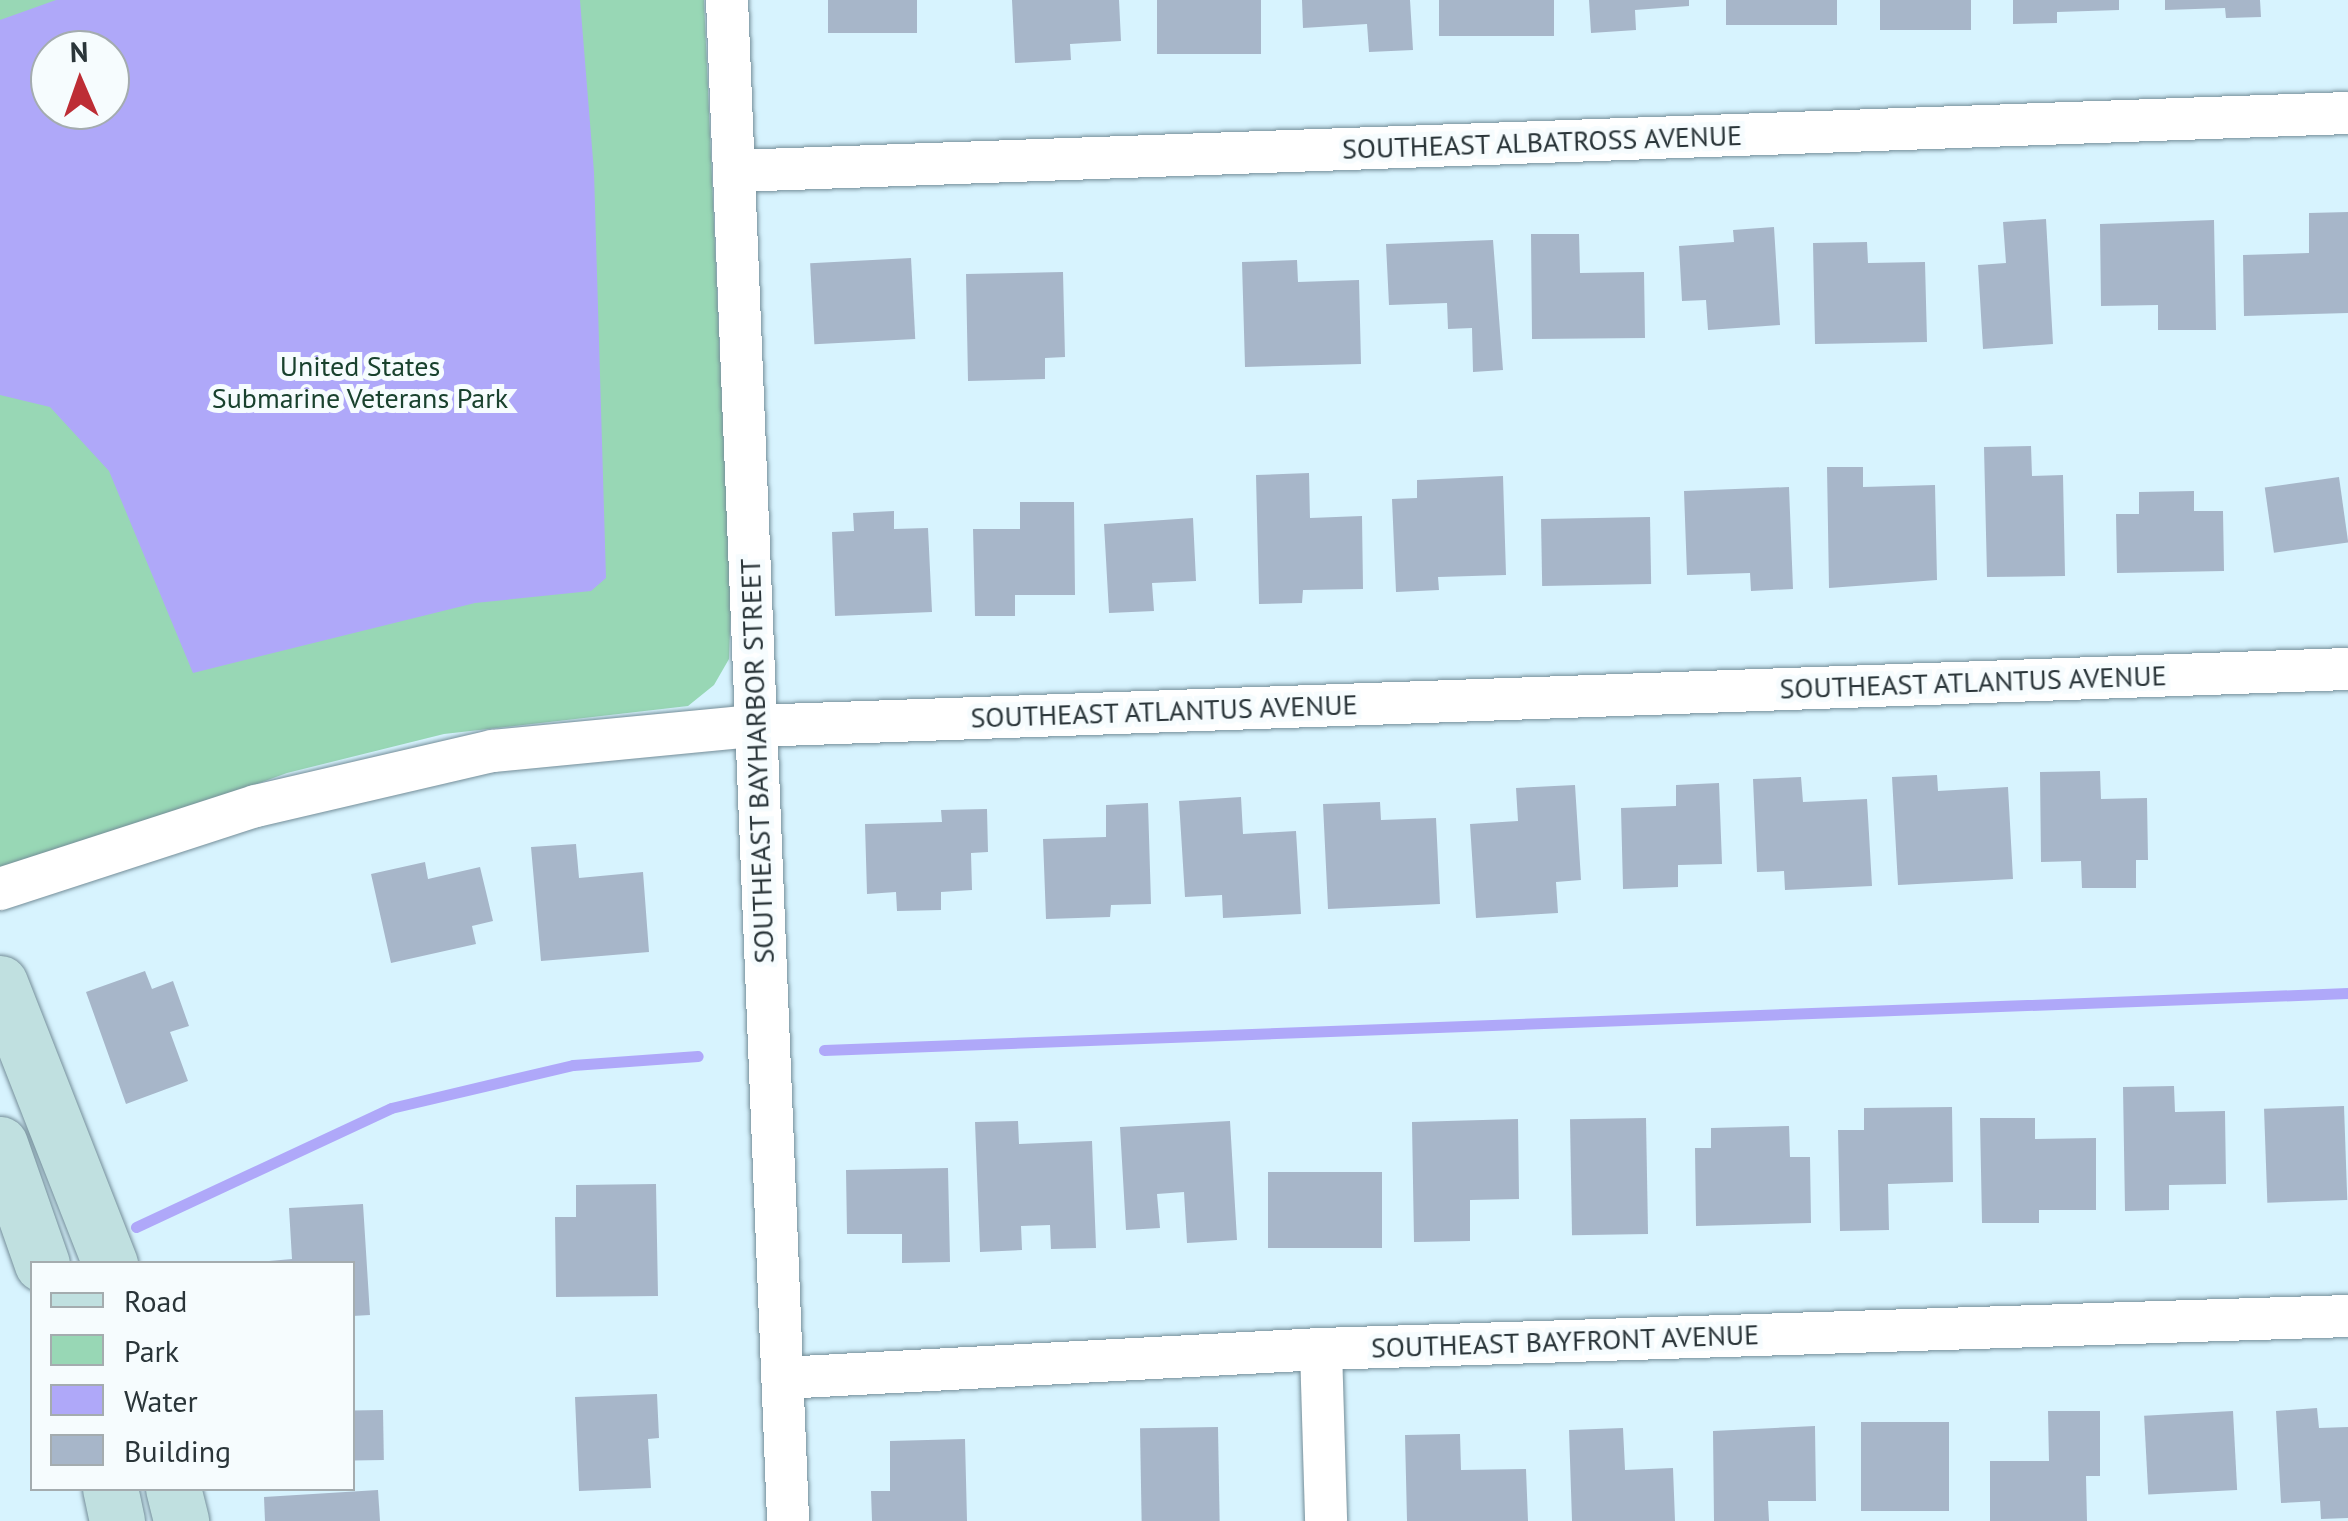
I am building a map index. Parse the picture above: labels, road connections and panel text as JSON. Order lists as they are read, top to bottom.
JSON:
{
  "streets": {
    "street": [
      "SOUTHEAST ALBATROSS AVENUE",
      "SOUTHEAST ATLANTUS AVENUE",
      "SOUTHEAST BAYHARBOR STREET",
      "SOUTHEAST BAYFRONT AVENUE"
    ]
  },
  "crossings": [
    ["SOUTHEAST ALBATROSS AVENUE", "SOUTHEAST BAYHARBOR STREET"],
    ["SOUTHEAST ATLANTUS AVENUE", "SOUTHEAST BAYHARBOR STREET"],
    ["SOUTHEAST BAYHARBOR STREET", "SOUTHEAST BAYFRONT AVENUE"]
  ],
  "parks": ["United States Submarine Veterans Park"],
  "legend": [
    "Road",
    "Park",
    "Water",
    "Building"
  ],
  "north": "top"
}
